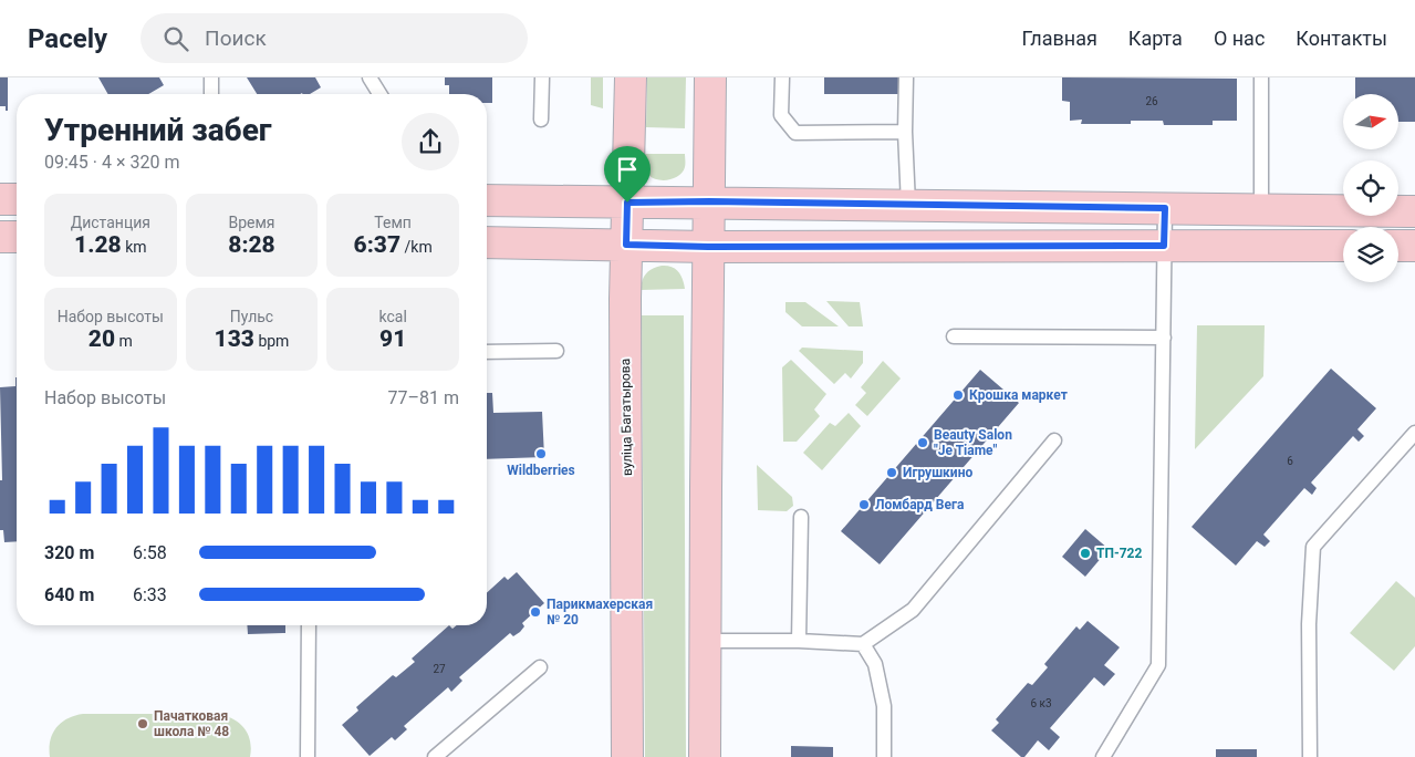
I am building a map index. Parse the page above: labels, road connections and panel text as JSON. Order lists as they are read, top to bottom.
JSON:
{
  "streets": {
    "street": ["вуліца Багатырова"]
  },
  "places": [
    "Крошка маркет",
    "Beauty Salon \"Je Tiame\"",
    "Wildberries",
    "Игрушкино",
    "Ломбард Вега",
    "ТП-722",
    "Парикмахерская № 20",
    "Пачатковая школа № 48"
  ],
  "house_numbers": [
    "26",
    "6",
    "27",
    "6 к3"
  ],
  "north": "right",
  "page": {
    "header": "Pacely",
    "search": "Поиск",
    "nav": [
      "Главная",
      "Карта",
      "О нас",
      "Контакты"
    ],
    "heading": ["Утренний забег", "09:45 · 4 × 320 m"],
    "stats": [
      ["Дистанция", "1.28 km"],
      ["Время", "8:28"],
      ["Темп", "6:37 /km"],
      ["Набор высоты", "20 m"],
      ["Пульс", "133 bpm"],
      ["kcal", "91"]
    ],
    "chart": ["Набор высоты", "77–81 m"],
    "list": [
      {
        "name": "320 m",
        "note": "6:58"
      },
      {
        "name": "640 m",
        "note": "6:33"
      }
    ]
  }
}
